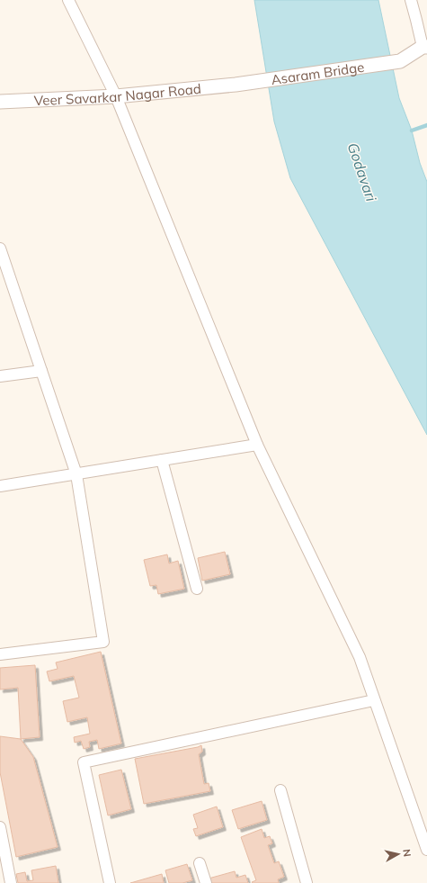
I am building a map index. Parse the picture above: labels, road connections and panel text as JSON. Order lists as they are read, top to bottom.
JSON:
{
  "streets": {
    "street": ["Asaram Bridge", "Veer Savarkar Nagar Road"]
  },
  "crossings": [
    ["Asaram Bridge", "Veer Savarkar Nagar Road"]
  ],
  "water": ["Godavari"],
  "north": "right"
}
